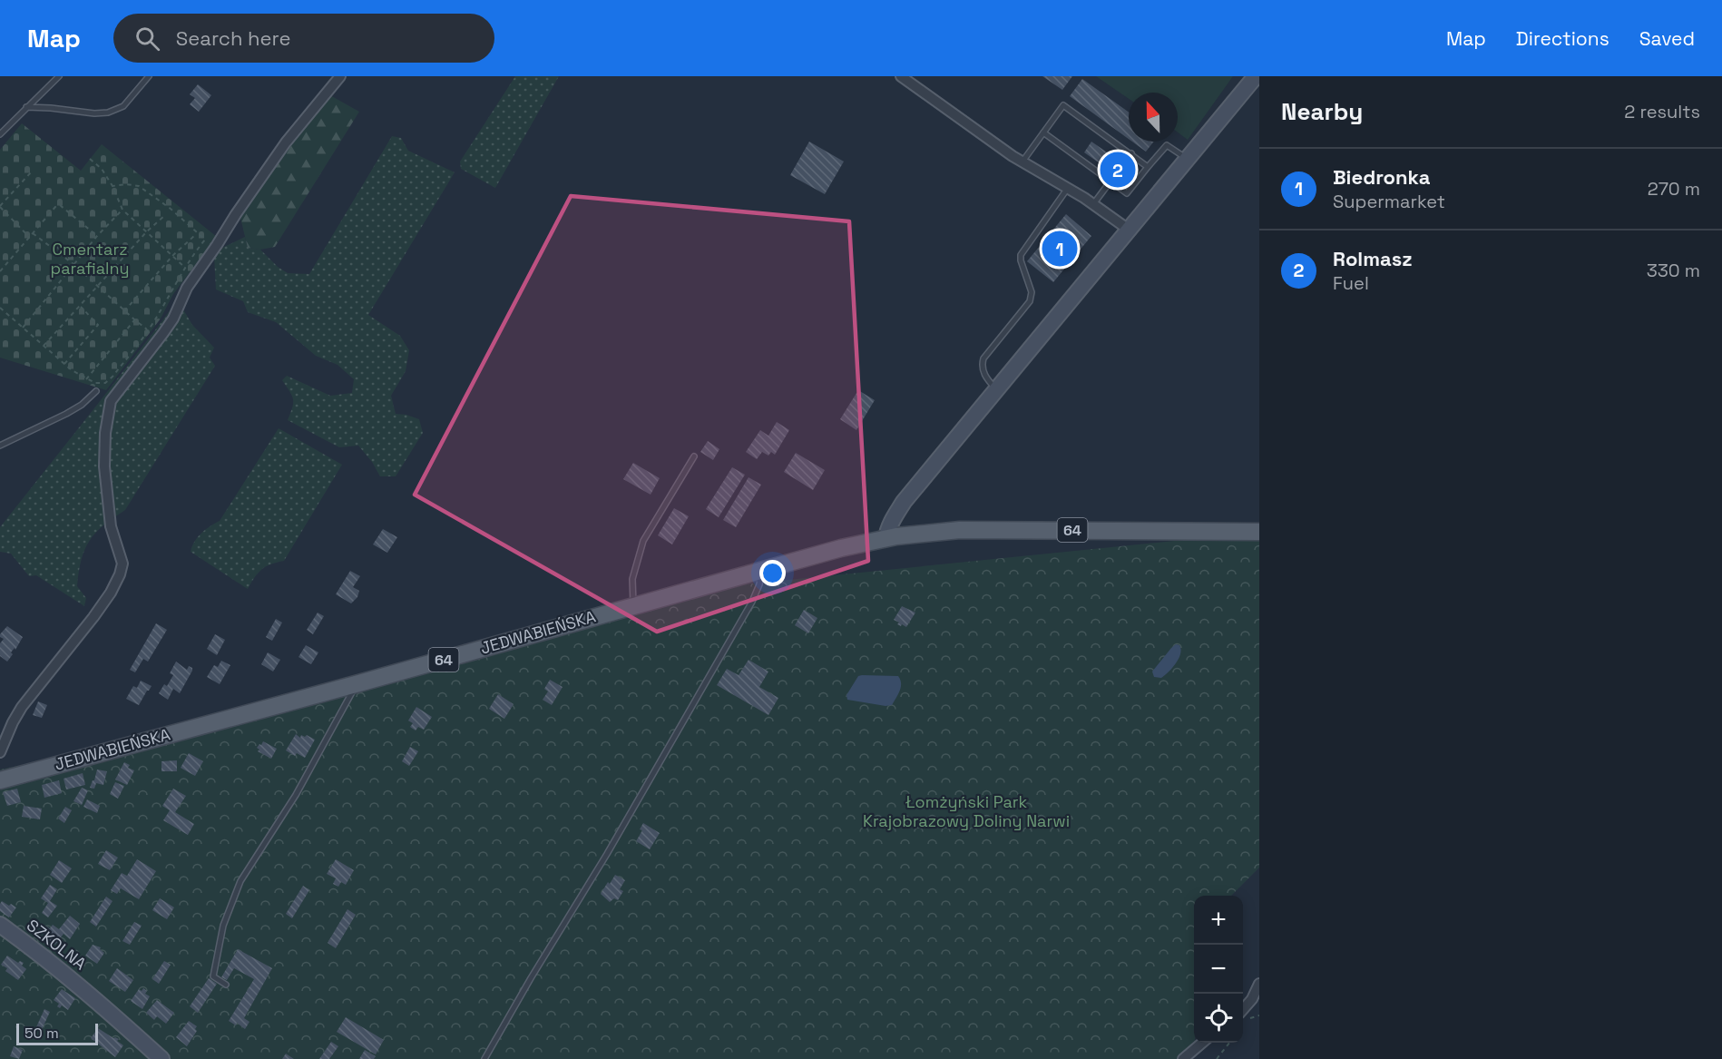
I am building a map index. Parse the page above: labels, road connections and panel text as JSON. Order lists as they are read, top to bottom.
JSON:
{
  "streets": {
    "main road": ["64", "JEDWABIEŃSKA", "SZKOLNA"]
  },
  "crossings": [
    ["64", "JEDWABIEŃSKA"]
  ],
  "parks": ["Cmentarz parafialny", "Łomżyński Park Krajobrazowy Doliny Narwi"],
  "scale_bar": "50 m",
  "north": "top",
  "page": {
    "header": "Map",
    "search": "Search here",
    "nav": ["Map", "Directions", "Saved"],
    "heading": ["Nearby", "2 results"],
    "list": [
      {
        "mark": "1",
        "name": "Biedronka",
        "note": "Supermarket",
        "value": "270 m"
      },
      {
        "mark": "2",
        "name": "Rolmasz",
        "note": "Fuel",
        "value": "330 m"
      }
    ],
    "pins": ["2", "1"],
    "map_buttons": ["+", "−"],
    "scale": "50 m"
  }
}
